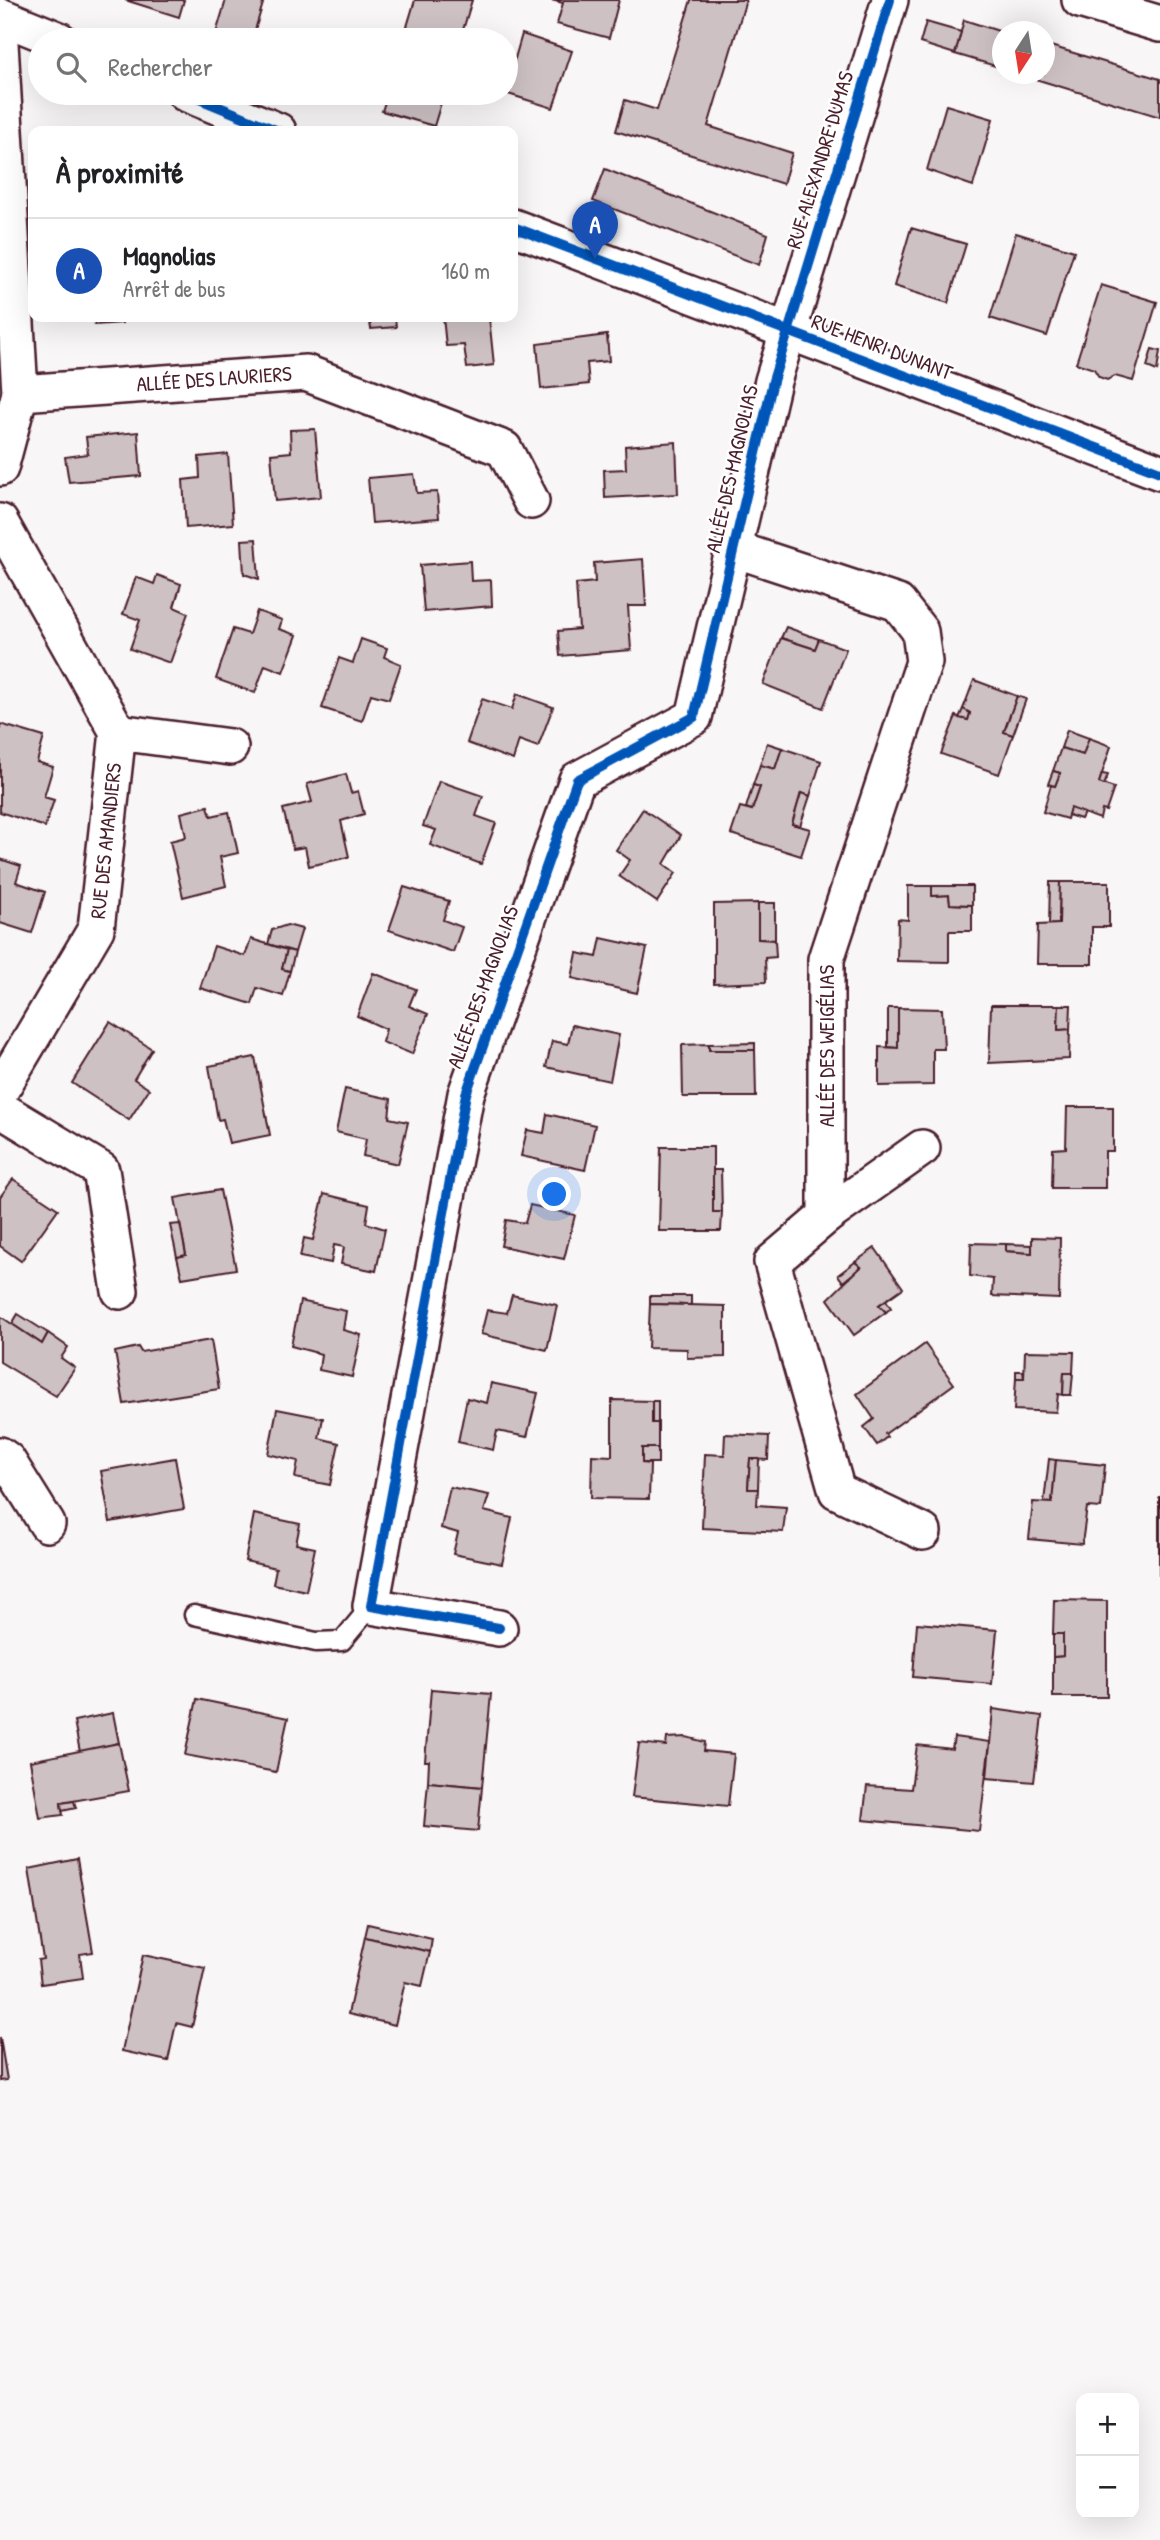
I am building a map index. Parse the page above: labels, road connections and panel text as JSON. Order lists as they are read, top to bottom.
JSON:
{
  "streets": {
    "street": [
      "RUE ALEXANDRE DUMAS",
      "RUE HENRI DUNANT",
      "ALLÉE DES LAURIERS",
      "ALLÉE DES MAGNOLIAS",
      "RUE DES AMANDIERS",
      "ALLÉE DES WEIGÉLIAS"
    ]
  },
  "crossings": [
    ["RUE ALEXANDRE DUMAS", "RUE HENRI DUNANT"],
    ["RUE ALEXANDRE DUMAS", "ALLÉE DES MAGNOLIAS"],
    ["RUE HENRI DUNANT", "ALLÉE DES MAGNOLIAS"],
    ["ALLÉE DES MAGNOLIAS", "ALLÉE DES WEIGÉLIAS"]
  ],
  "north": "bottom",
  "page": {
    "search": "Rechercher",
    "heading": "À proximité",
    "pins": "A",
    "list": [
      {
        "mark": "A",
        "name": "Magnolias",
        "note": "Arrêt de bus",
        "value": "160 m"
      }
    ],
    "map_buttons": ["+", "−"]
  }
}
